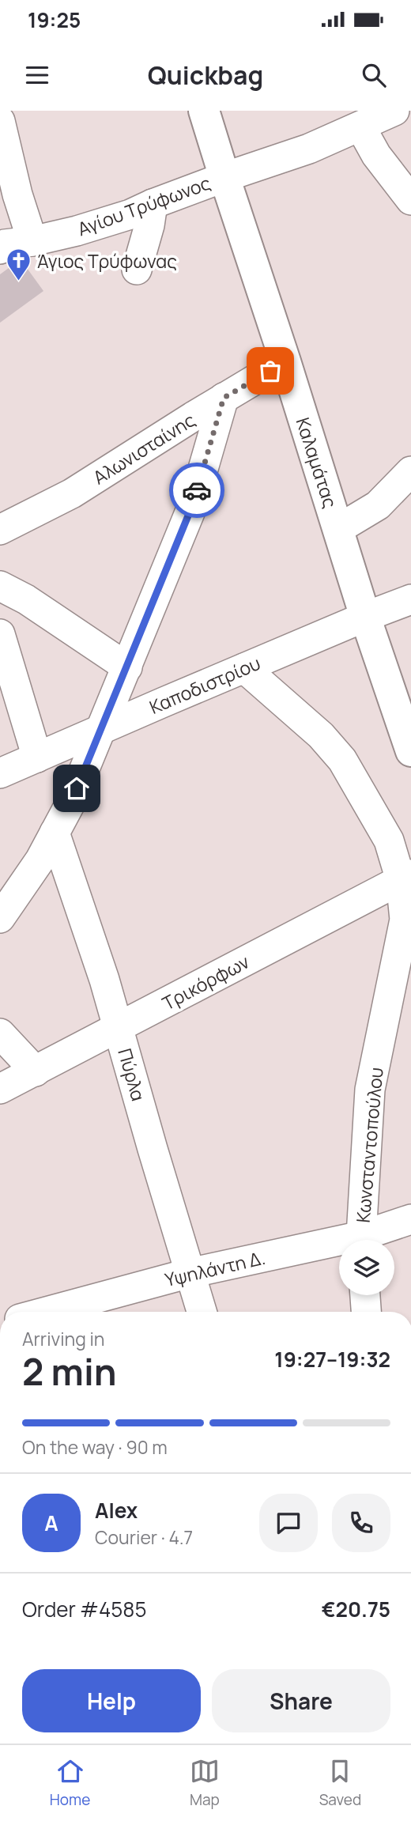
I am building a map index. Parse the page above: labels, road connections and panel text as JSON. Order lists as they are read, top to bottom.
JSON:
{
  "streets": {
    "main road": ["Καλαμάτας"],
    "street": [
      "Αγίου Τρύφωνος",
      "Αλωνισταίνης",
      "Καποδιστρίου",
      "Τρικόρφων",
      "Πύρλα",
      "Κωνσταντοπούλου",
      "Υψηλάντη Δ."
    ]
  },
  "crossings": [
    ["Αγίου Τρύφωνος", "Καλαμάτας"],
    ["Αλωνισταίνης", "Καλαμάτας"],
    ["Καλαμάτας", "Καποδιστρίου"],
    ["Καποδιστρίου", "Κωνσταντοπούλου"],
    ["Τρικόρφων", "Πύρλα"],
    ["Τρικόρφων", "Κωνσταντοπούλου"],
    ["Πύρλα", "Υψηλάντη Δ."]
  ],
  "places": {
    "church": ["Άγιος Τρύφωνας"]
  },
  "page": {
    "status": "19:25",
    "header": "Quickbag",
    "heading": ["2 min", "Arriving in", "19:27–19:32"],
    "panel": [
      "Alex",
      "Courier · 4.7",
      "Order #4585",
      "€20.75"
    ],
    "bar": "On the way · 90 m",
    "round": "A",
    "buttons": ["Help", "Share"],
    "tabs": ["Home", "Map", "Saved"]
  }
}
